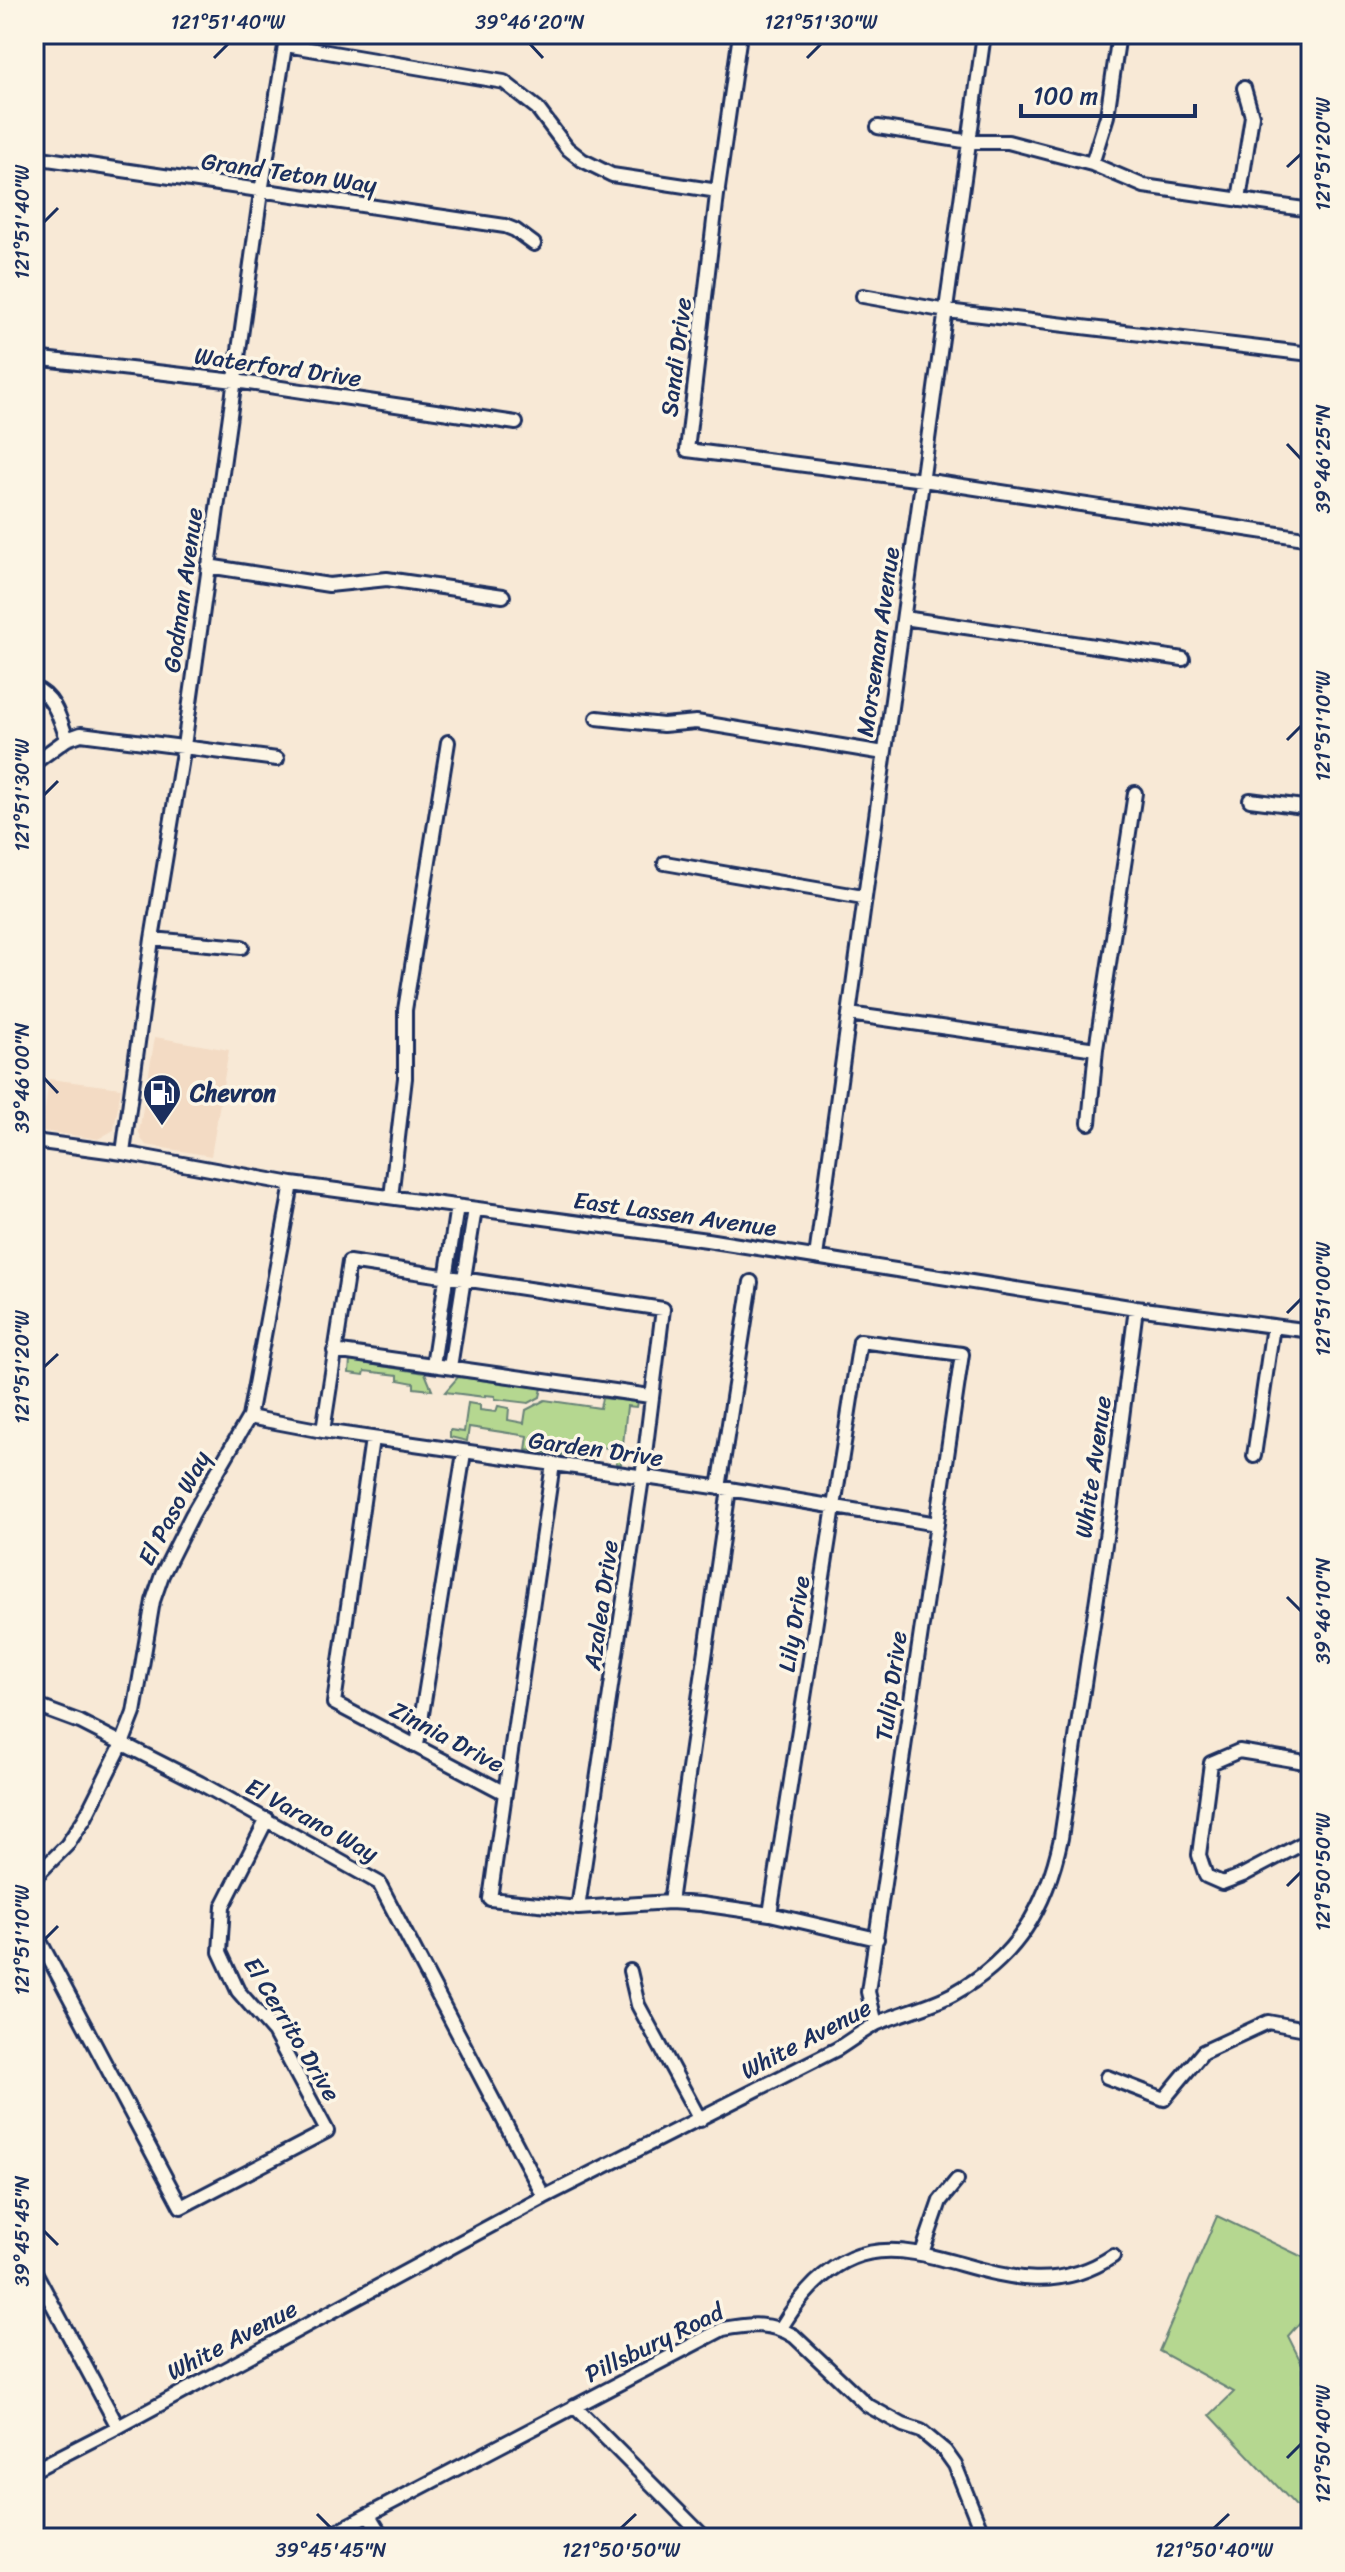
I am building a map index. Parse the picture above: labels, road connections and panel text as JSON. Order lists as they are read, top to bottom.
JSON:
{
  "streets": {
    "street": [
      "Grand Teton Way",
      "Sandi Drive",
      "Waterford Drive",
      "Godman Avenue",
      "Morseman Avenue",
      "East Lassen Avenue",
      "Garden Drive",
      "White Avenue",
      "El Paso Way",
      "Azalea Drive",
      "Lily Drive",
      "Tulip Drive",
      "Zinnia Drive",
      "El Varano Way",
      "El Cerrito Drive",
      "Pillsbury Road"
    ]
  },
  "crossings": [
    ["Grand Teton Way", "Godman Avenue"],
    ["Sandi Drive", "Morseman Avenue"],
    ["Waterford Drive", "Godman Avenue"],
    ["Godman Avenue", "East Lassen Avenue"],
    ["Morseman Avenue", "East Lassen Avenue"],
    ["East Lassen Avenue", "White Avenue"],
    ["East Lassen Avenue", "El Paso Way"],
    ["Garden Drive", "El Paso Way"],
    ["Garden Drive", "Azalea Drive"],
    ["Garden Drive", "Lily Drive"],
    ["Garden Drive", "Tulip Drive"],
    ["Garden Drive", "Zinnia Drive"],
    ["White Avenue", "Tulip Drive"],
    ["White Avenue", "El Varano Way"],
    ["El Paso Way", "El Varano Way"],
    ["Azalea Drive", "Zinnia Drive"],
    ["Lily Drive", "Tulip Drive"],
    ["Lily Drive", "Zinnia Drive"],
    ["Tulip Drive", "Zinnia Drive"],
    ["El Varano Way", "El Cerrito Drive"]
  ],
  "places": {
    "fuel station": ["Chevron"]
  },
  "scale_bar": "100 m",
  "coordinates": [
    "121°51'40\"W",
    "39°46'20\"N",
    "121°51'30\"W",
    "121°51'20\"W",
    "39°46'25\"N",
    "121°51'10\"W",
    "39°46'00\"N",
    "121°51'00\"W",
    "39°46'10\"N",
    "121°50'50\"W",
    "39°45'45\"N",
    "121°50'40\"W"
  ]
}
